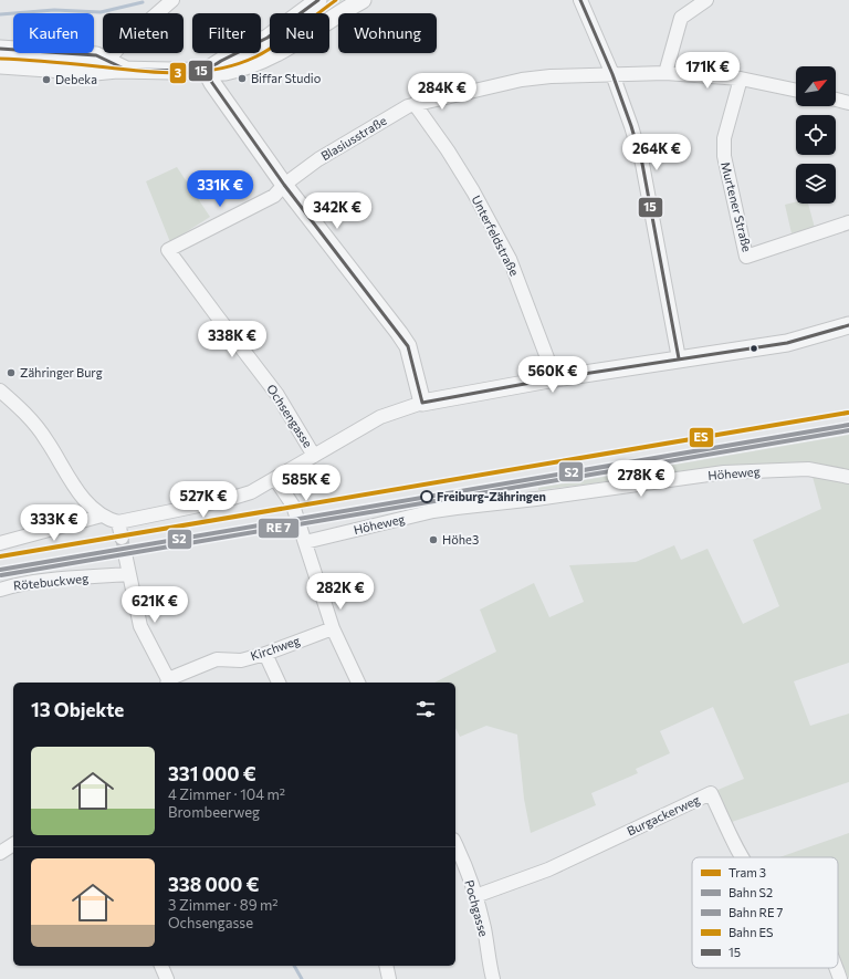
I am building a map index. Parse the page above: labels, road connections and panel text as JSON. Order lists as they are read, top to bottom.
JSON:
{
  "streets": {
    "street": [
      "Blasiusstraße",
      "Murtener Straße",
      "Unterfeldstraße",
      "Ochsengasse",
      "Höheweg",
      "Rötebuckweg",
      "Kirchweg",
      "Burgackerweg",
      "Pochgasse"
    ]
  },
  "crossings": [
    ["Blasiusstraße", "Murtener Straße"],
    ["Blasiusstraße", "Unterfeldstraße"],
    ["Blasiusstraße", "Ochsengasse"],
    ["Burgackerweg", "Pochgasse"]
  ],
  "places": [
    "Biffar Studio",
    "Debeka",
    "Zähringer Burg",
    "Freiburg-Zähringen",
    "Höhe3"
  ],
  "lines": [
    "tram line 3",
    "transit line 15",
    "rail line ES",
    "rail line S2"
  ],
  "legend": [
    "Tram 3",
    "Bahn S2",
    "Bahn RE 7",
    "Bahn ES",
    "15"
  ],
  "north": "top right",
  "page": {
    "chip": [
      "Kaufen",
      "Mieten",
      "Filter",
      "Neu",
      "Wohnung"
    ],
    "price": [
      "171K €",
      "284K €",
      "264K €",
      "331K €",
      "342K €",
      "338K €",
      "560K €",
      "278K €",
      "585K €",
      "527K €",
      "333K €",
      "282K €",
      "621K €"
    ],
    "heading": "13 Objekte",
    "list": [
      {
        "name": "331 000 €",
        "note": "4 Zimmer · 104 m² · Brombeerweg"
      },
      {
        "name": "338 000 €",
        "note": "3 Zimmer · 89 m² · Ochsengasse"
      }
    ]
  }
}
